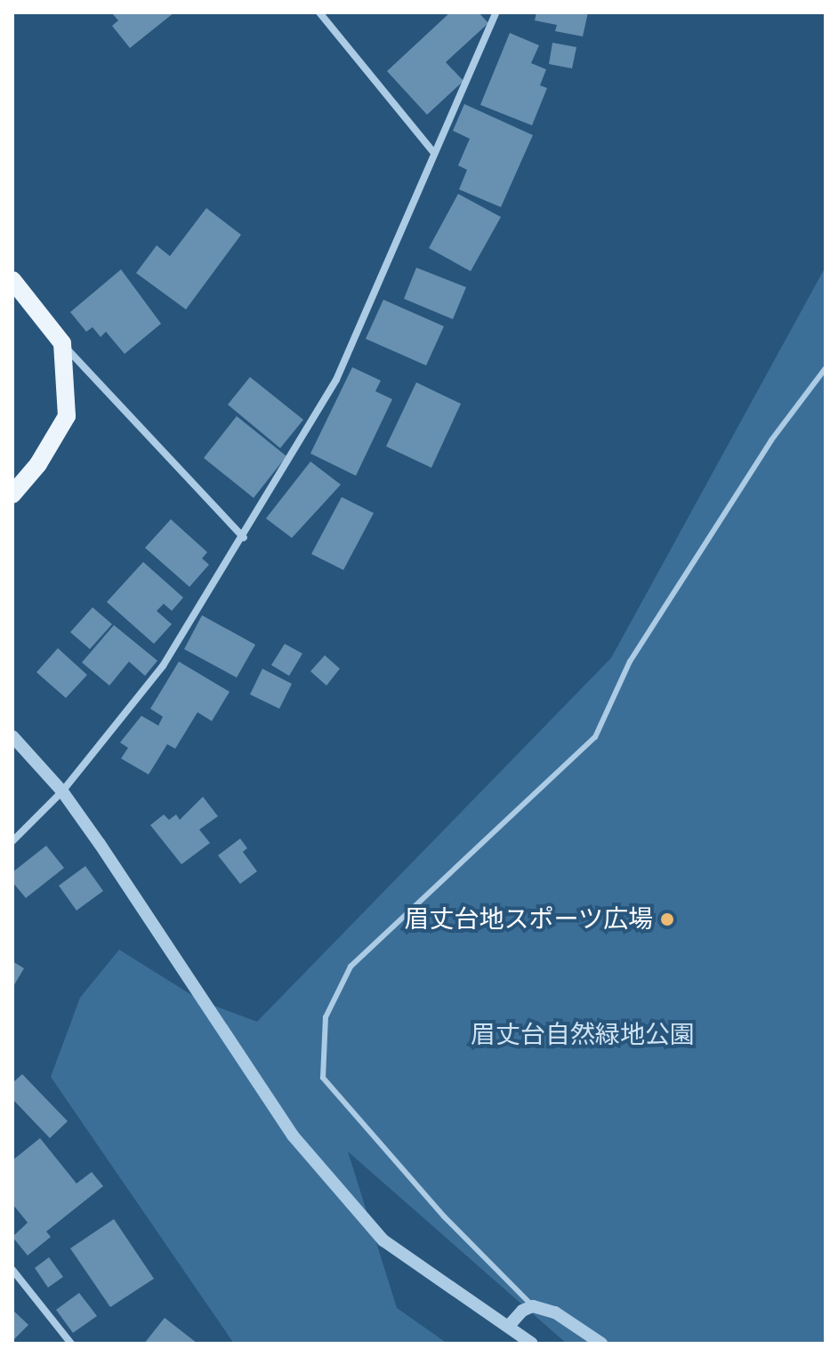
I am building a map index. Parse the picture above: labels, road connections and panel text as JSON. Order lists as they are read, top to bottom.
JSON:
{
  "parks": ["眉丈台自然緑地公園"],
  "places": ["眉丈台地スポーツ広場"]
}
